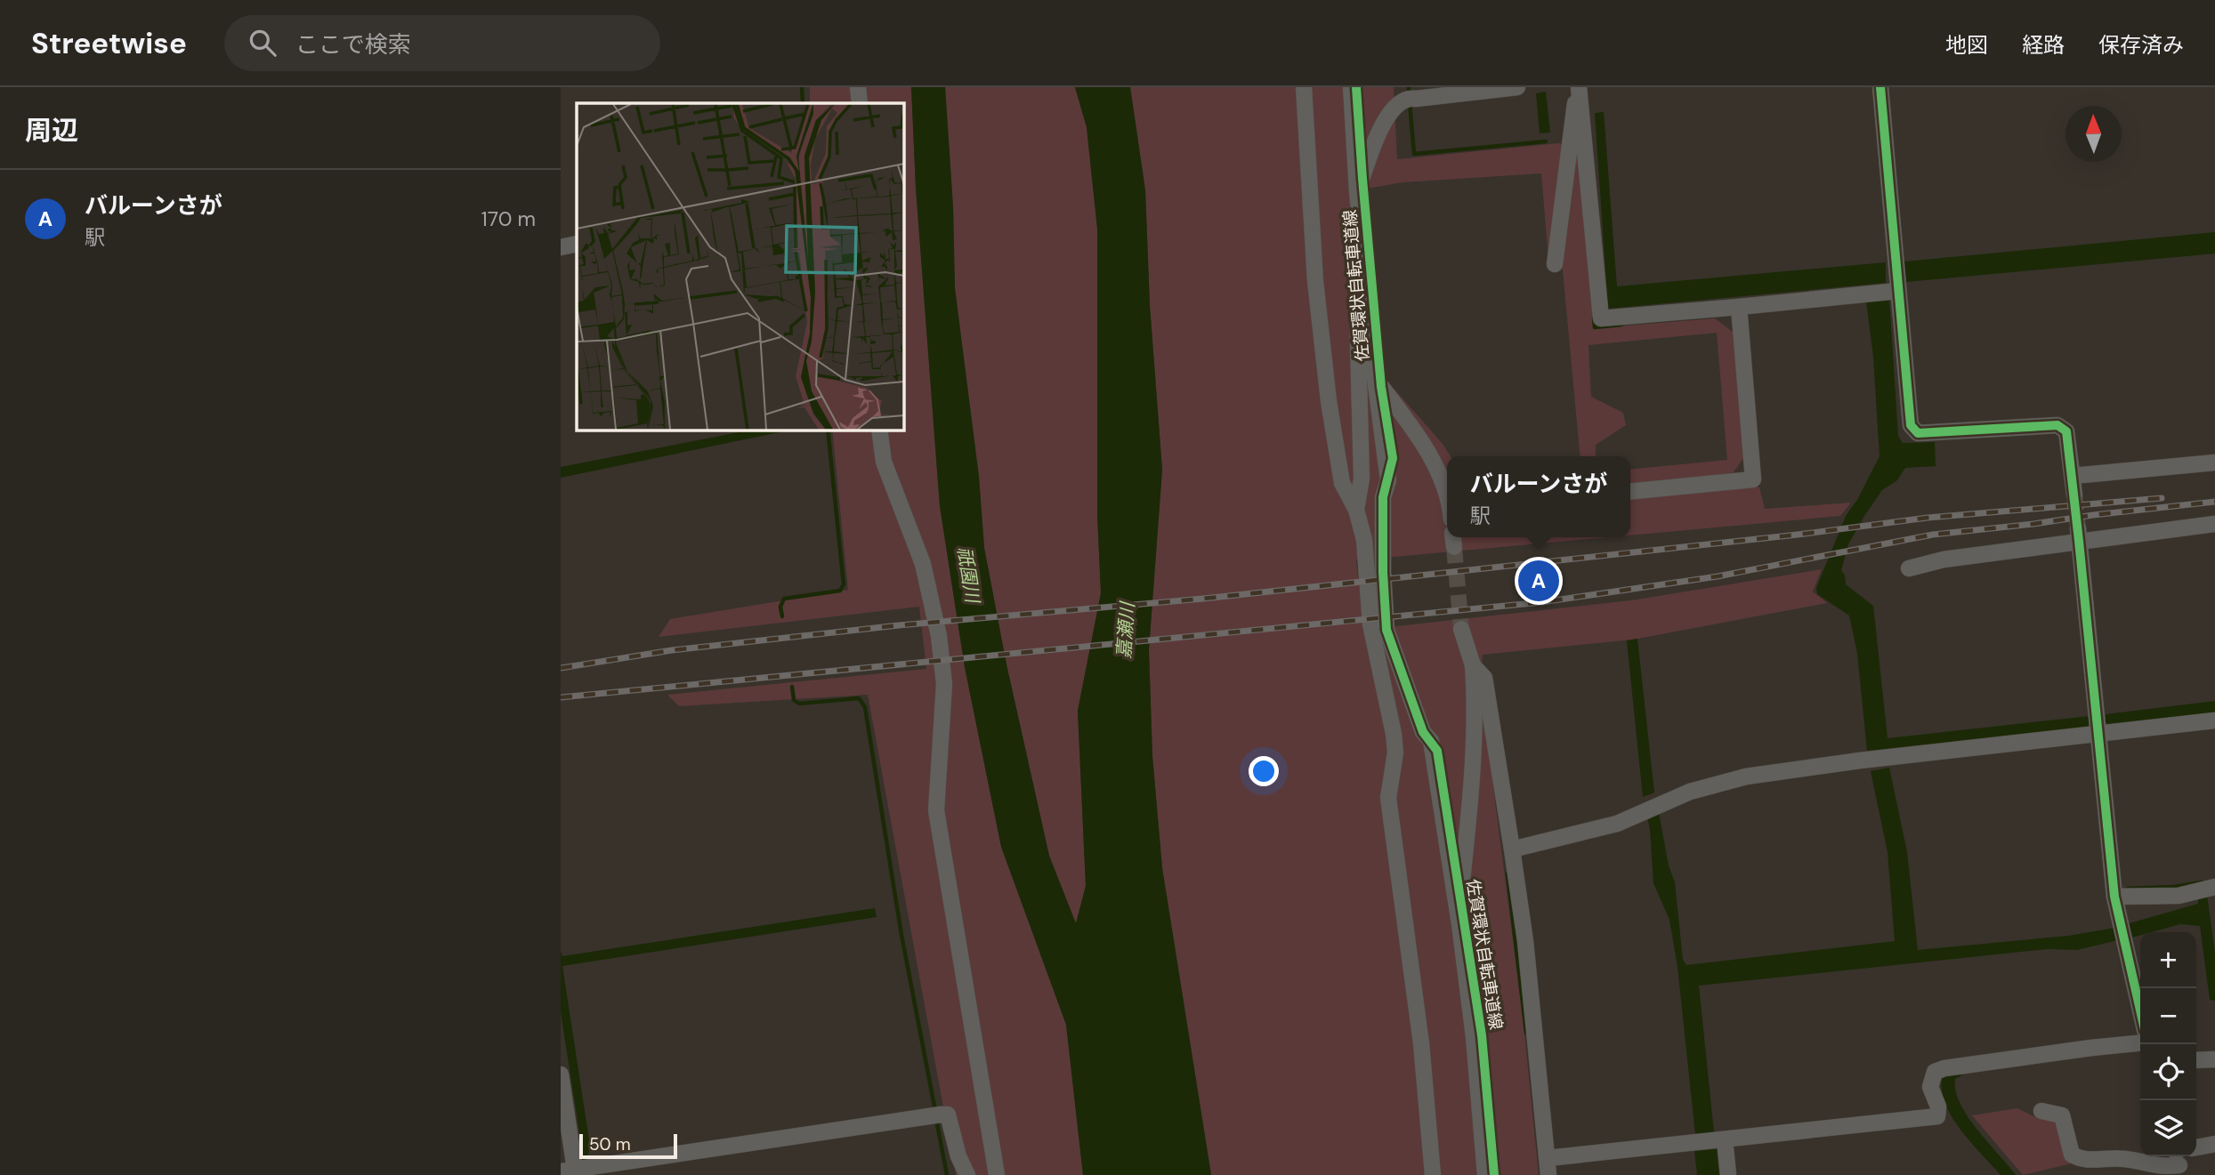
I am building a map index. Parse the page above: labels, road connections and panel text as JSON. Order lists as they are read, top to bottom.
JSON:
{
  "streets": {
    "cycle path": ["佐賀環状自転車道線"]
  },
  "water": ["祇園川", "嘉瀬川"],
  "scale_bar": "50 m",
  "north": "top",
  "page": {
    "header": "Streetwise",
    "search": "ここで検索",
    "nav": ["地図", "経路", "保存済み"],
    "heading": "周辺",
    "list": [
      {
        "mark": "A",
        "name": "バルーンさが",
        "note": "駅",
        "value": "170 m"
      }
    ],
    "popup": ["バルーンさが", "駅"],
    "pins": "A",
    "map_buttons": ["+", "−"],
    "scale": "50 m"
  }
}
